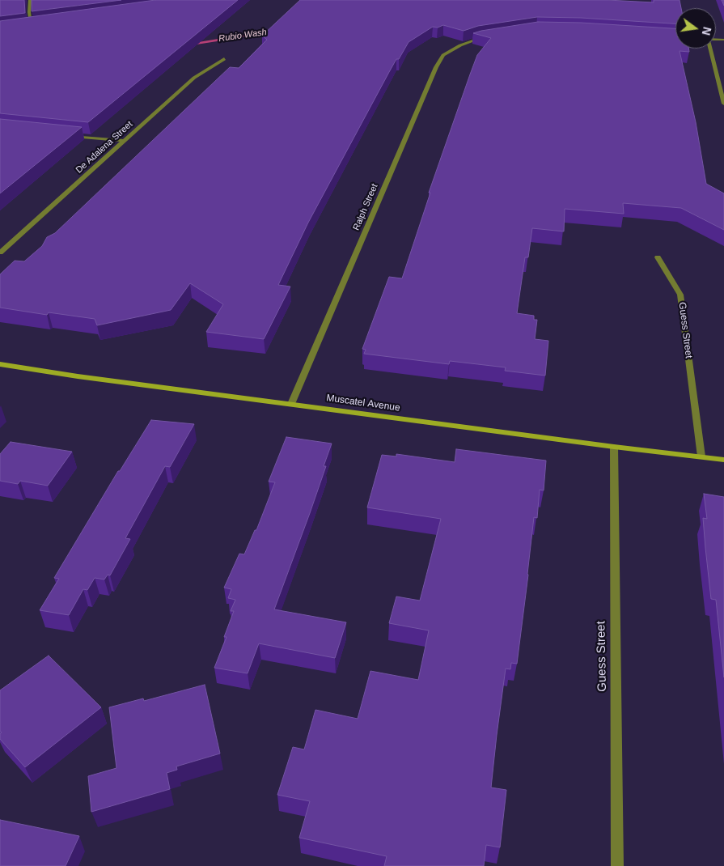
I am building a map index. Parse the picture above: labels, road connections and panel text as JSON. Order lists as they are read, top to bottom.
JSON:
{
  "streets": {
    "street": [
      "De Adalena Street",
      "Ralph Street",
      "Guess Street",
      "Muscatel Avenue"
    ]
  },
  "crossings": [
    ["Ralph Street", "Muscatel Avenue"],
    ["Guess Street", "Muscatel Avenue"]
  ],
  "water": ["Rubio Wash"],
  "north": "right"
}
